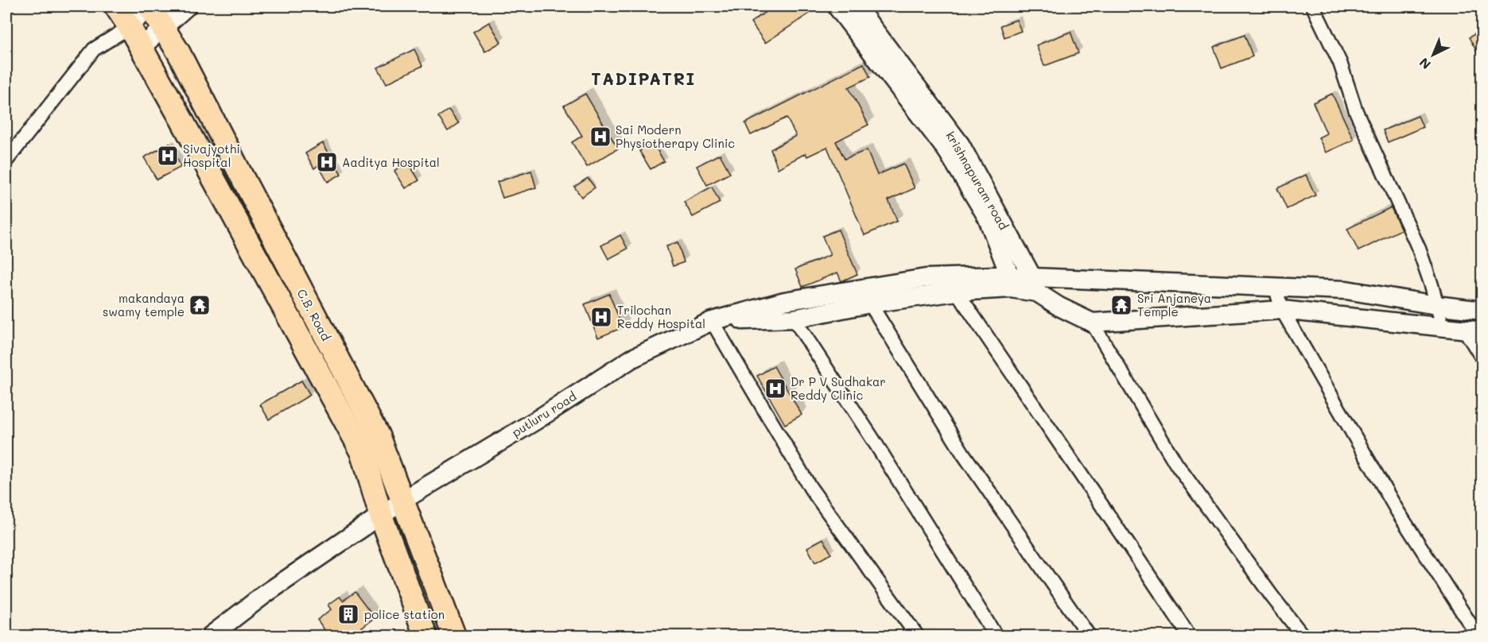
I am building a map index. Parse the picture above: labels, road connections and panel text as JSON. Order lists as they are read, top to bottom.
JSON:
{
  "streets": {
    "highway": ["C.B. Road"],
    "main road": ["krishnapuram road", "putluru road"]
  },
  "crossings": [
    ["C.B. Road", "putluru road"]
  ],
  "districts": ["TADIPATRI"],
  "places": {
    "hospital": [
      "Sai Modern Physiotherapy Clinic",
      "Sivajyothi Hospital",
      "Aaditya Hospital",
      "Trilochan Reddy Hospital",
      "Dr P V Sudhakar Reddy Clinic"
    ],
    "temple": ["makandaya swamy temple", "Sri Anjaneya Temple"],
    "building": ["police station"]
  },
  "north": "bottom left"
}
